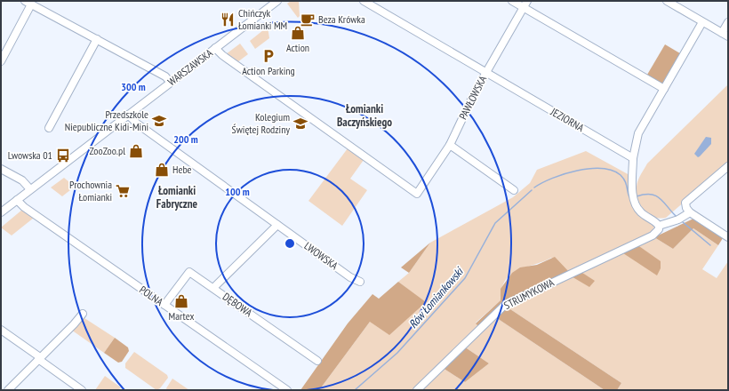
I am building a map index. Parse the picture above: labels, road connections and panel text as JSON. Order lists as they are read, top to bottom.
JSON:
{
  "streets": {
    "street": [
      "WARSZAWSKA",
      "PAWŁOWSKA",
      "JEZIORNA",
      "LWOWSKA",
      "STRUMYKOWA",
      "POLNA",
      "DĘBOWA"
    ]
  },
  "crossings": [
    ["WARSZAWSKA", "PAWŁOWSKA"],
    ["WARSZAWSKA", "LWOWSKA"],
    ["WARSZAWSKA", "POLNA"],
    ["PAWŁOWSKA", "JEZIORNA"],
    ["POLNA", "DĘBOWA"]
  ],
  "districts": ["Łomianki Baczyńskiego", "Łomianki Fabryczne"],
  "water": ["Rów Łomiankowski"],
  "places": {
    "restaurant": ["Chińczyk Łomianki MM"],
    "cafe": ["Beza Krówka"],
    "shop": [
      "Action",
      "ZooZoo.pl",
      "Hebe",
      "Martex"
    ],
    "parking": ["Action Parking"],
    "school or university": ["Przedszkole Niepubliczne Kidi-Mini", "Kolegium Świętej Rodziny"],
    "bus stop": ["Lwowska 01"],
    "supermarket": ["Prochownia Łomianki"]
  },
  "rings": ["300 m", "200 m", "100 m"]
}
